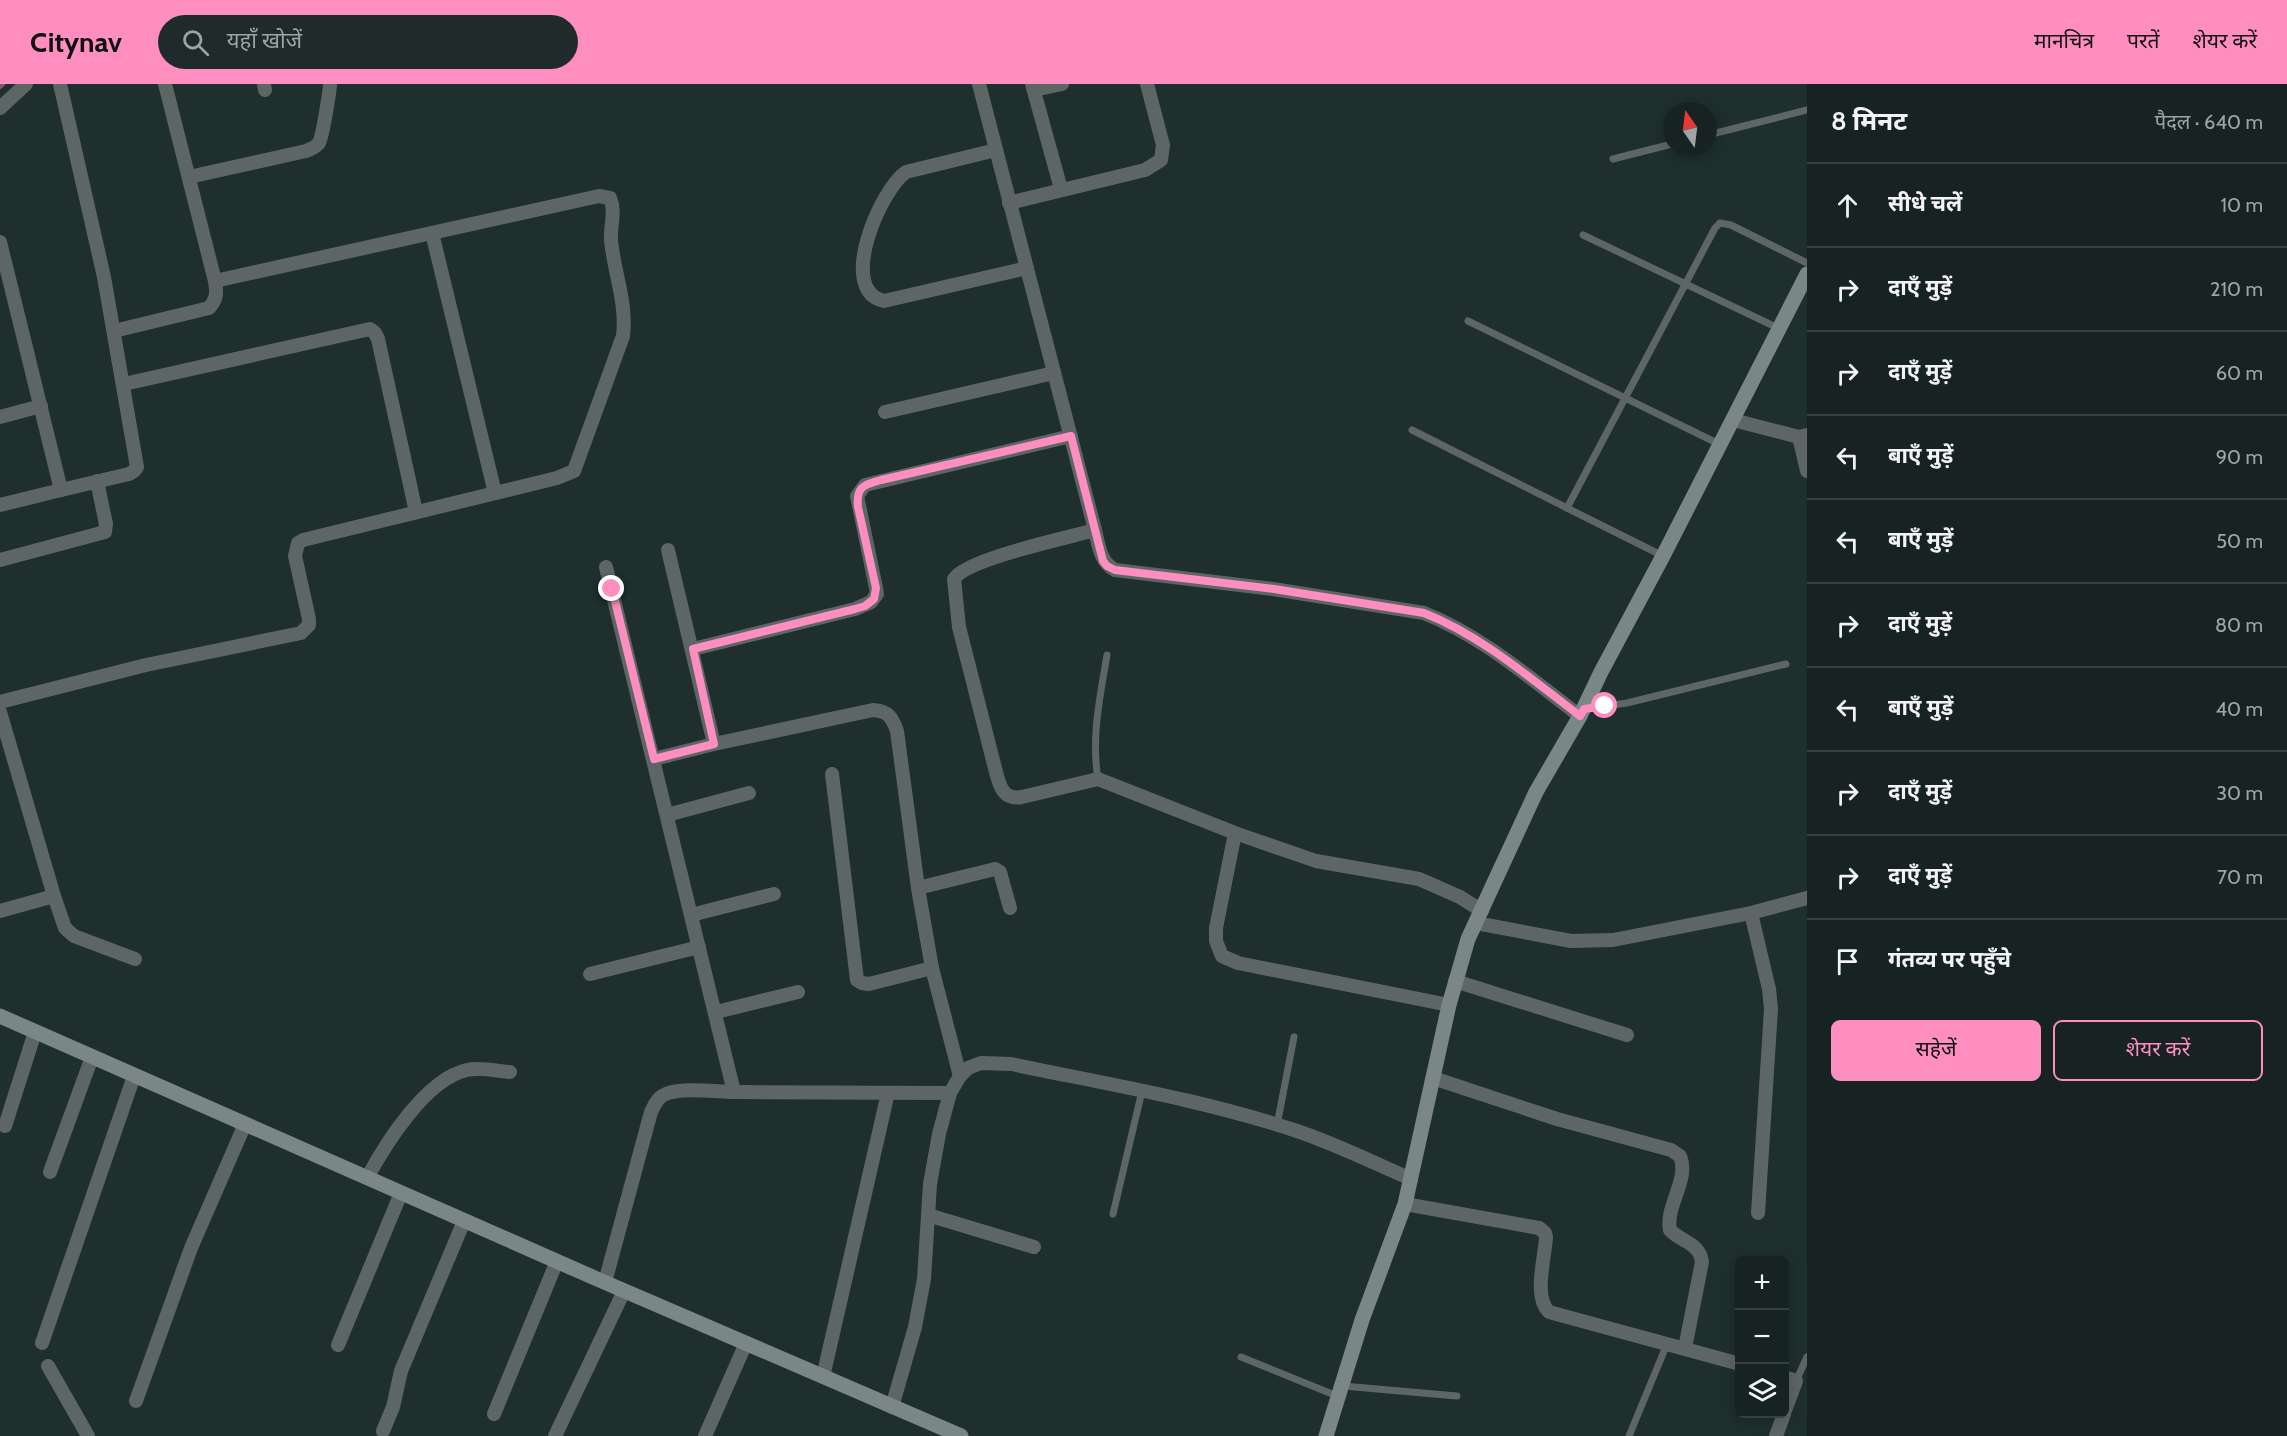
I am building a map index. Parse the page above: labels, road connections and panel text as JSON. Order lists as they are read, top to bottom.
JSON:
{
  "north": "top",
  "page": {
    "header": "Citynav",
    "search": "यहाँ खोजें",
    "nav": ["मानचित्र", "परतें", "शेयर करें"],
    "heading": ["8 मिनट", "पैदल · 640 m"],
    "list": [
      ["सीधे चलें", "10 m"],
      ["दाएँ मुड़ें", "210 m"],
      ["दाएँ मुड़ें", "60 m"],
      ["बाएँ मुड़ें", "90 m"],
      ["बाएँ मुड़ें", "50 m"],
      ["दाएँ मुड़ें", "80 m"],
      ["बाएँ मुड़ें", "40 m"],
      ["दाएँ मुड़ें", "30 m"],
      ["दाएँ मुड़ें", "70 m"],
      "गंतव्य पर पहुँचे"
    ],
    "buttons": ["सहेजें", "शेयर करें"],
    "map_buttons": ["+", "−"]
  }
}
